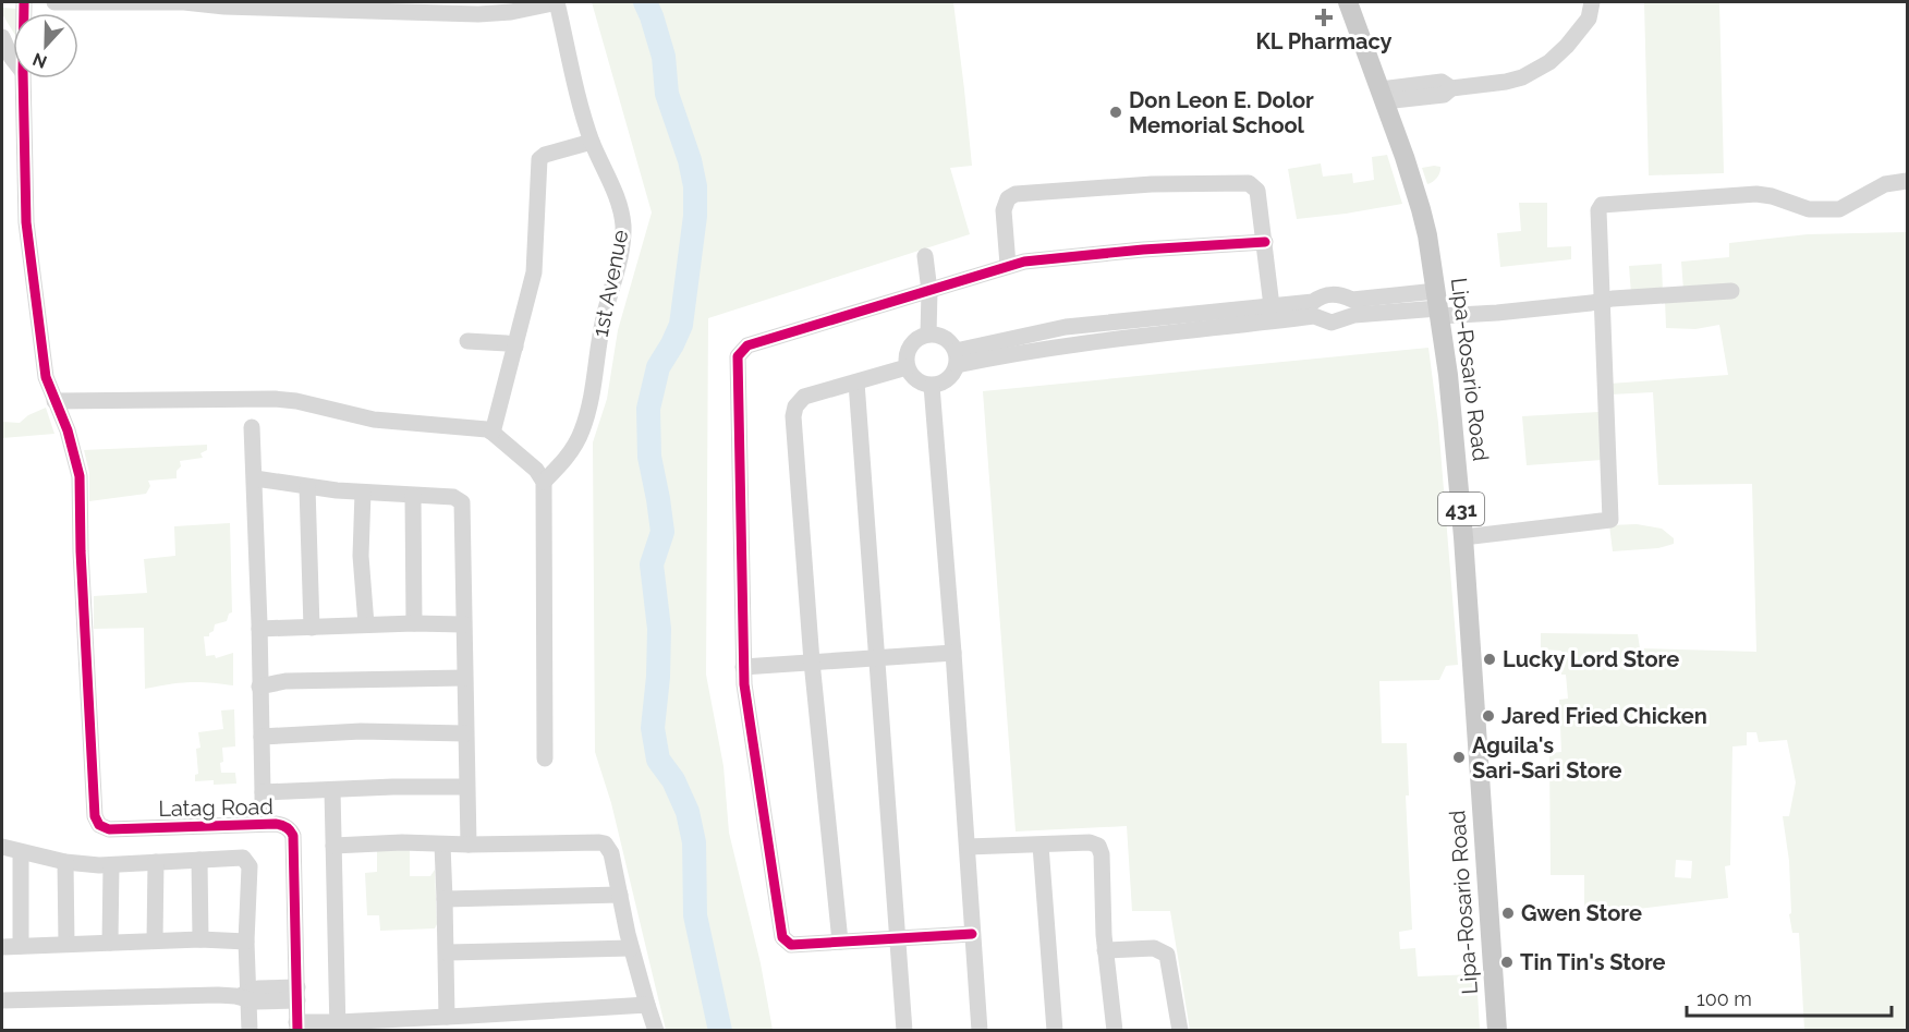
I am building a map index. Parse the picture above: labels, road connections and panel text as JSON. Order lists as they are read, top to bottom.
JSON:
{
  "streets": {
    "main road": ["Lipa-Rosario Road", "431"],
    "street": ["1st Avenue", "Latag Road"]
  },
  "places": {
    "health": ["KL Pharmacy"],
    "other": [
      "Don Leon E. Dolor Memorial School",
      "Lucky Lord Store",
      "Jared Fried Chicken",
      "Aguila's Sari-Sari Store",
      "Gwen Store",
      "Tin Tin's Store"
    ]
  },
  "scale_bar": "100 m",
  "north": "bottom"
}
